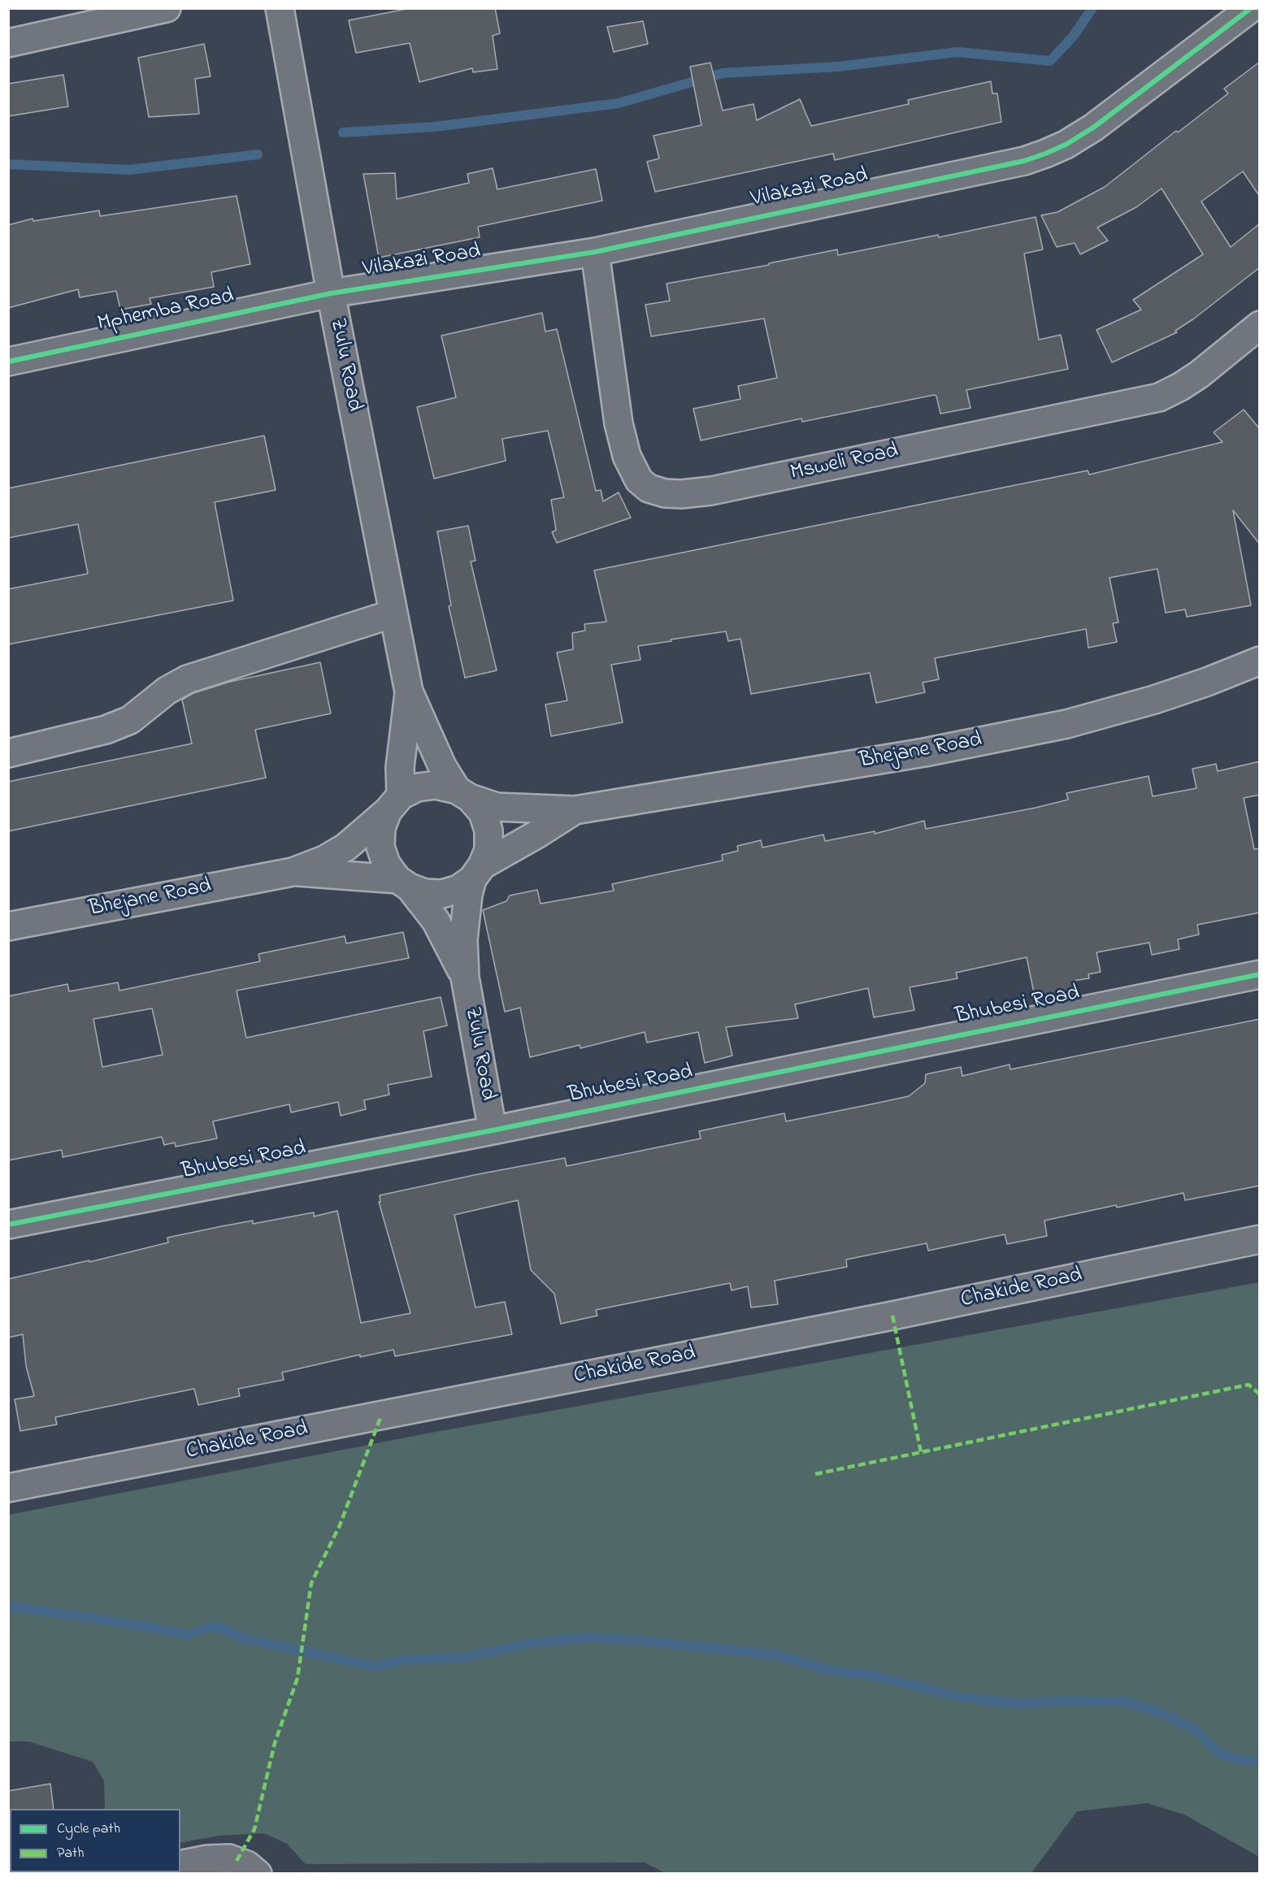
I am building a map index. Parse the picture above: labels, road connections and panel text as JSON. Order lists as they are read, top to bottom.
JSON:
{
  "streets": {
    "street": [
      "Vilakazi Road",
      "Mphemba Road",
      "Zulu Road",
      "Msweli Road",
      "Bhejane Road",
      "Bhubesi Road",
      "Chakide Road"
    ]
  },
  "crossings": [
    ["Vilakazi Road", "Mphemba Road"],
    ["Vilakazi Road", "Zulu Road"],
    ["Vilakazi Road", "Msweli Road"],
    ["Mphemba Road", "Zulu Road"],
    ["Zulu Road", "Bhejane Road"],
    ["Zulu Road", "Bhubesi Road"]
  ],
  "legend": ["Cycle path", "Path"]
}
